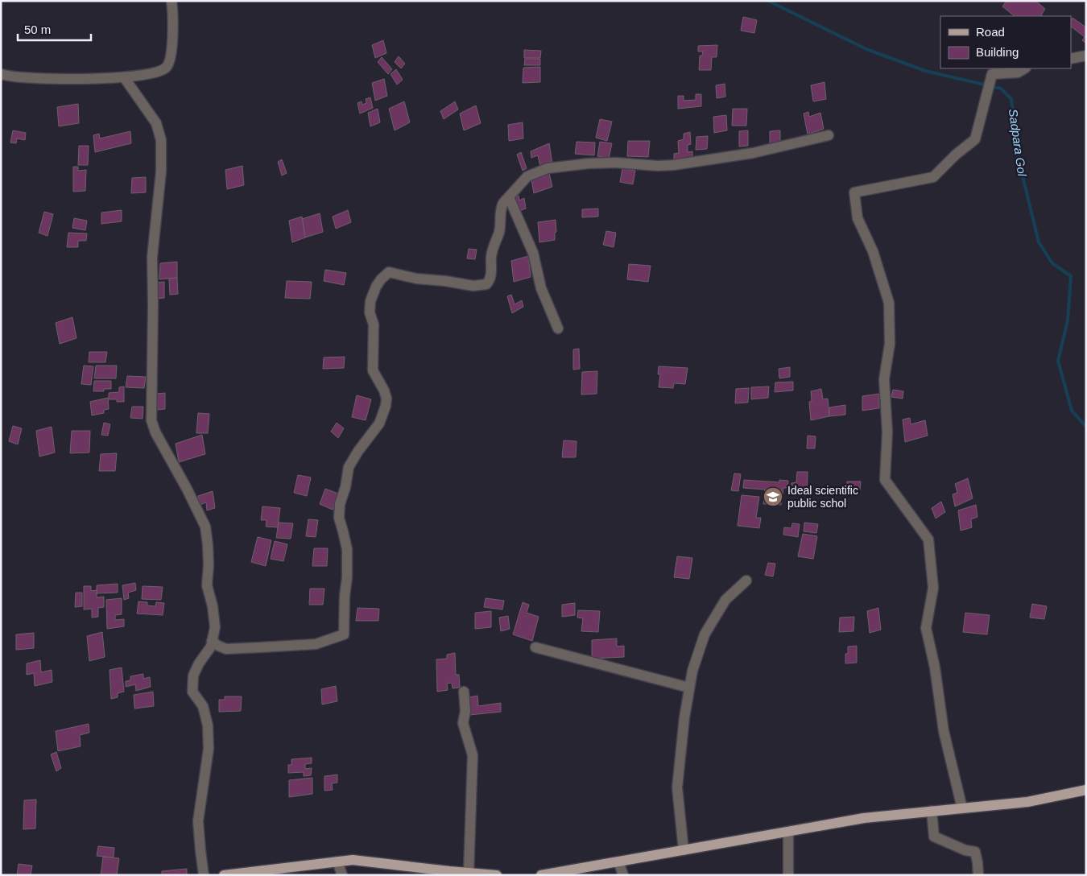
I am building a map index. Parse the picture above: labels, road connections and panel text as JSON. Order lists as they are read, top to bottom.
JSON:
{
  "water": ["Sadpara Gol"],
  "places": {
    "school or university": ["Ideal scientific public schol"]
  },
  "legend": ["Road", "Building"],
  "scale_bar": "50 m"
}
